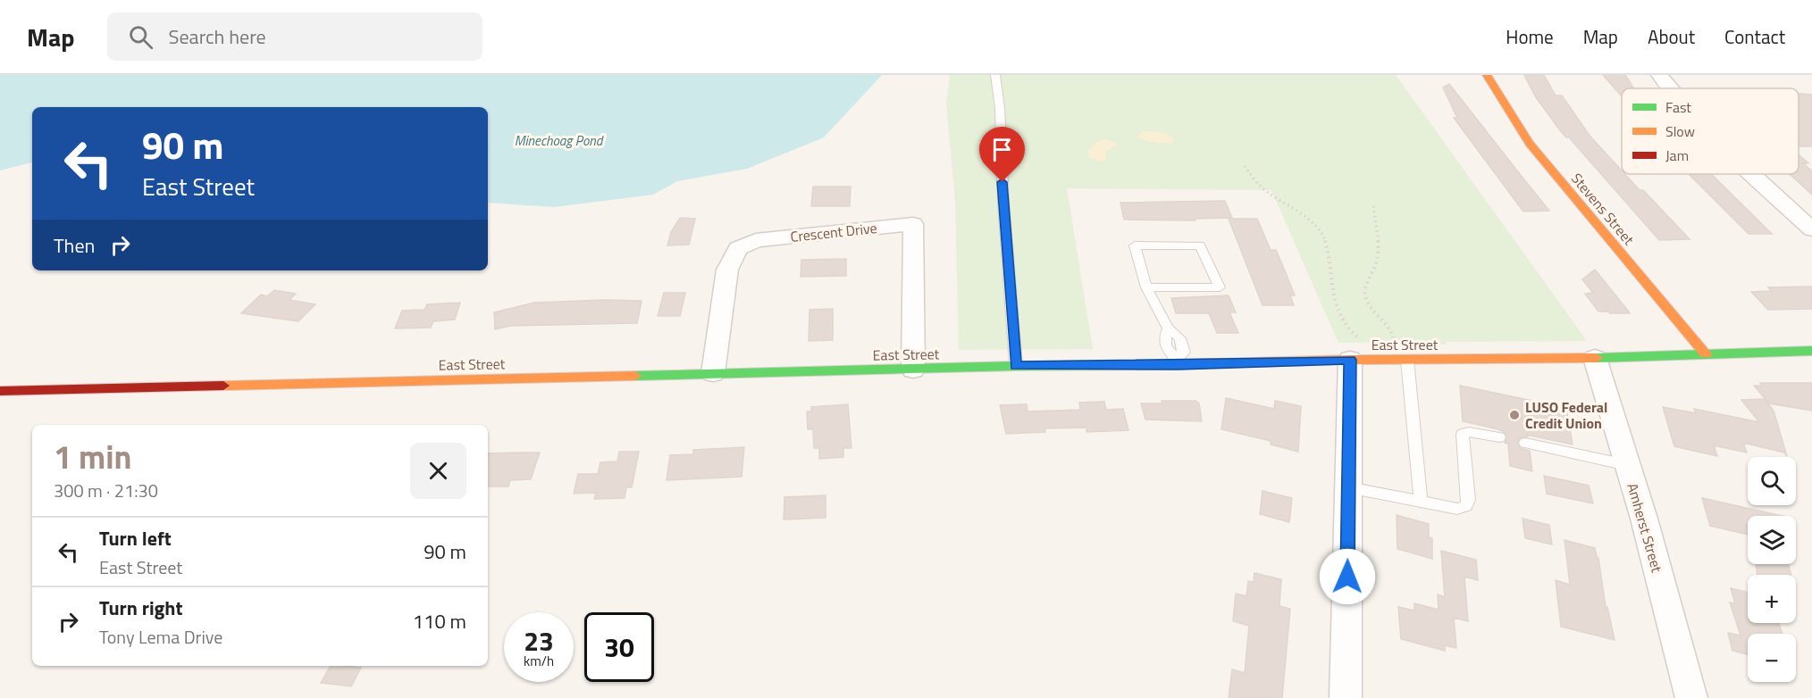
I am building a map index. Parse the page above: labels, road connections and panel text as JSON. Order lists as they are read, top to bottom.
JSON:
{
  "streets": {
    "main road": ["Stevens Street", "East Street"],
    "street": ["Crescent Drive", "Amherst Street"]
  },
  "crossings": [
    ["Stevens Street", "East Street"],
    ["Crescent Drive", "East Street"],
    ["East Street", "Amherst Street"]
  ],
  "water": ["Minechoag Pond"],
  "places": ["LUSO Federal Credit Union"],
  "legend": ["Fast", "Slow", "Jam"],
  "page": {
    "header": "Map",
    "search": "Search here",
    "nav": [
      "Home",
      "Map",
      "About",
      "Contact"
    ],
    "turn": ["90 m", "East Street"],
    "then": "Then",
    "heading": ["1 min", "300 m · 21:30"],
    "map_buttons": ["+", "−"],
    "list": [
      {
        "name": "Turn left",
        "note": "East Street",
        "value": "90 m"
      },
      {
        "name": "Turn right",
        "note": "Tony Lema Drive",
        "value": "110 m"
      }
    ],
    "speed": "23 km/h",
    "limit": "30"
  }
}
